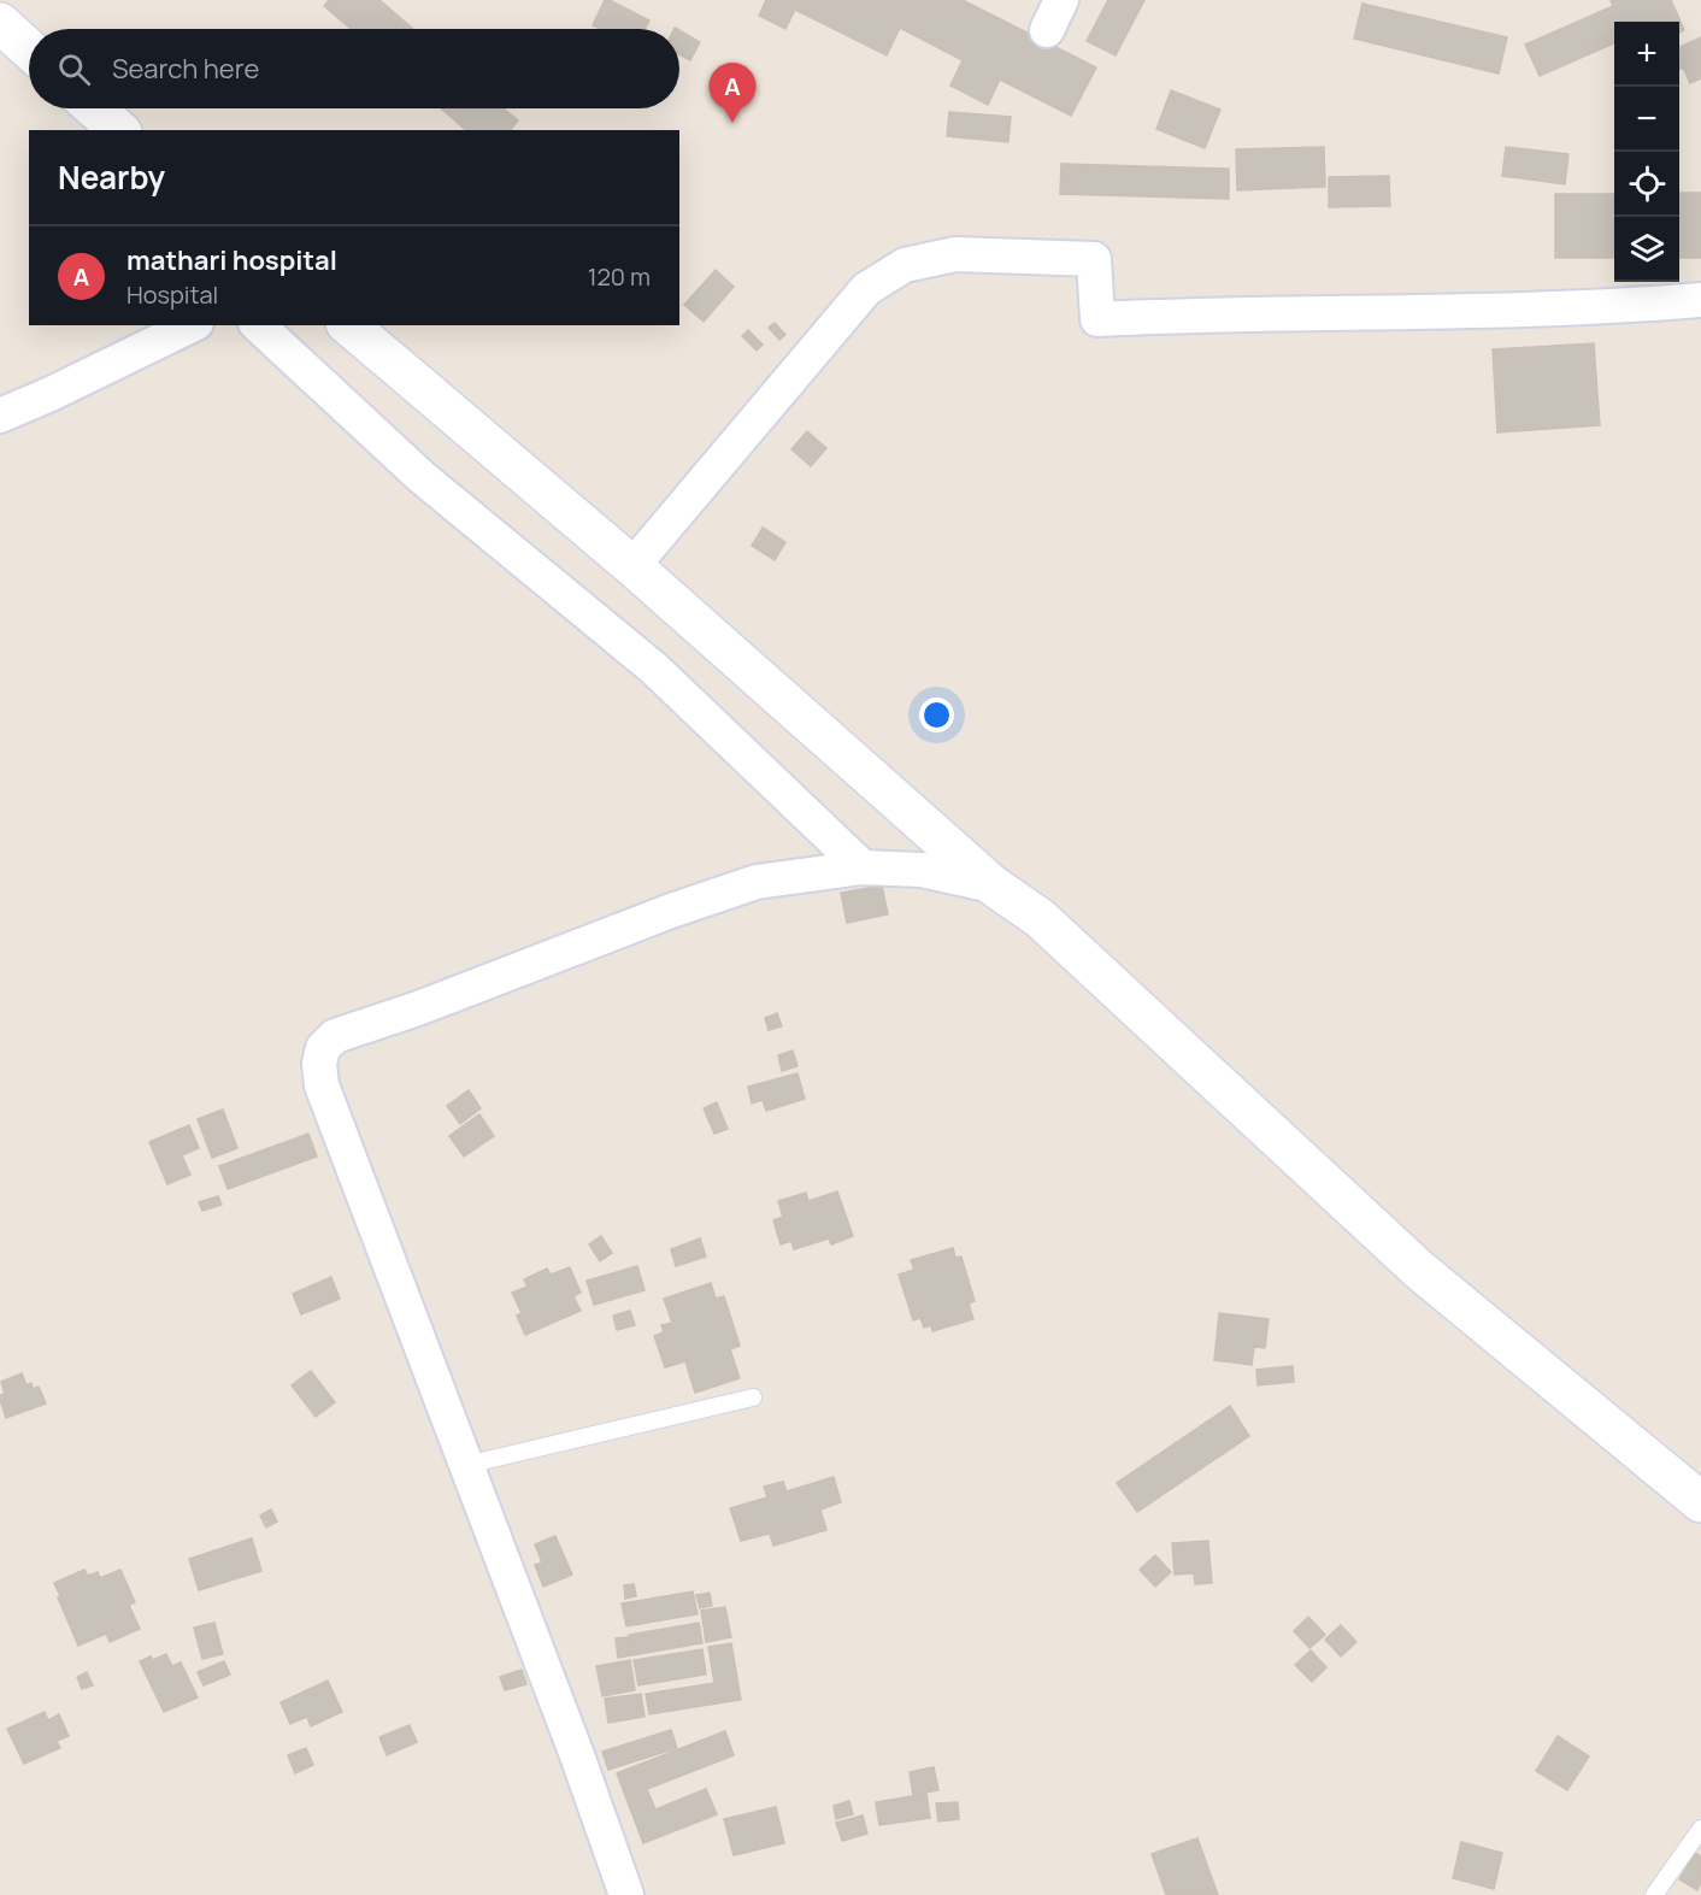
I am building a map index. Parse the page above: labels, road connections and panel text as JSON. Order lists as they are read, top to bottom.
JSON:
{
  "page": {
    "map_buttons": ["+", "−"],
    "search": "Search here",
    "pins": "A",
    "heading": "Nearby",
    "list": [
      {
        "mark": "A",
        "name": "mathari hospital",
        "note": "Hospital",
        "value": "120 m"
      }
    ]
  }
}
